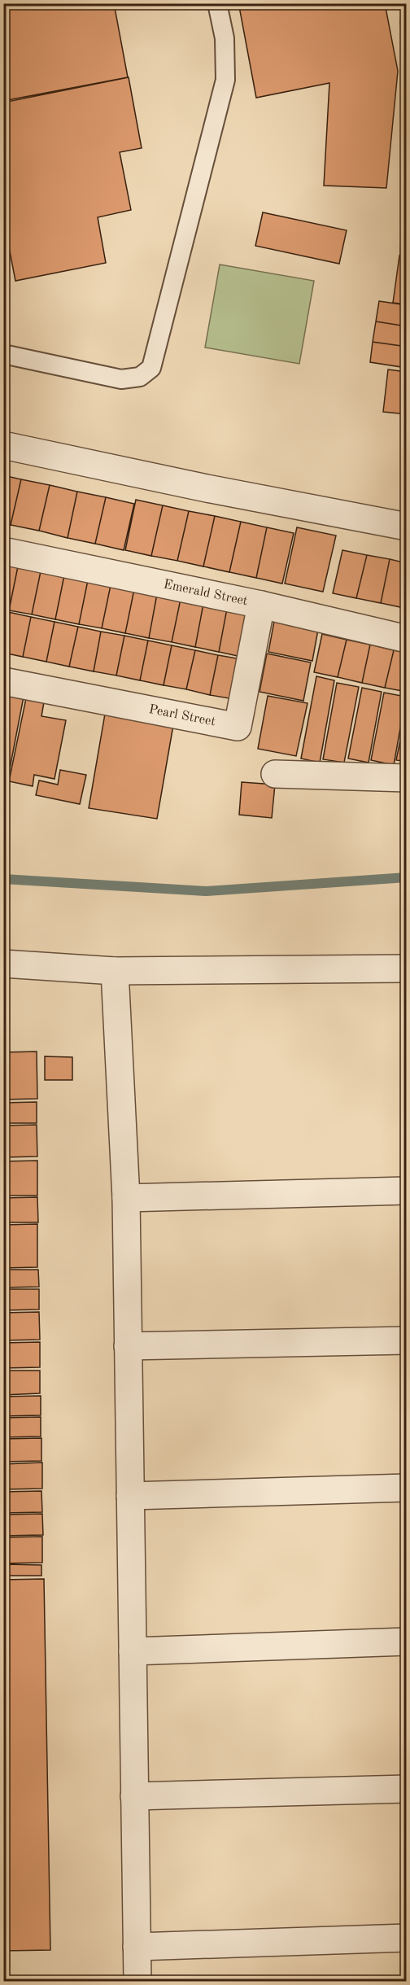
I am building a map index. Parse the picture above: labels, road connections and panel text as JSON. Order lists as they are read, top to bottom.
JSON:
{
  "streets": {
    "street": ["Emerald Street", "Pearl Street"]
  },
  "crossings": [
    ["Emerald Street", "Pearl Street"]
  ]
}
